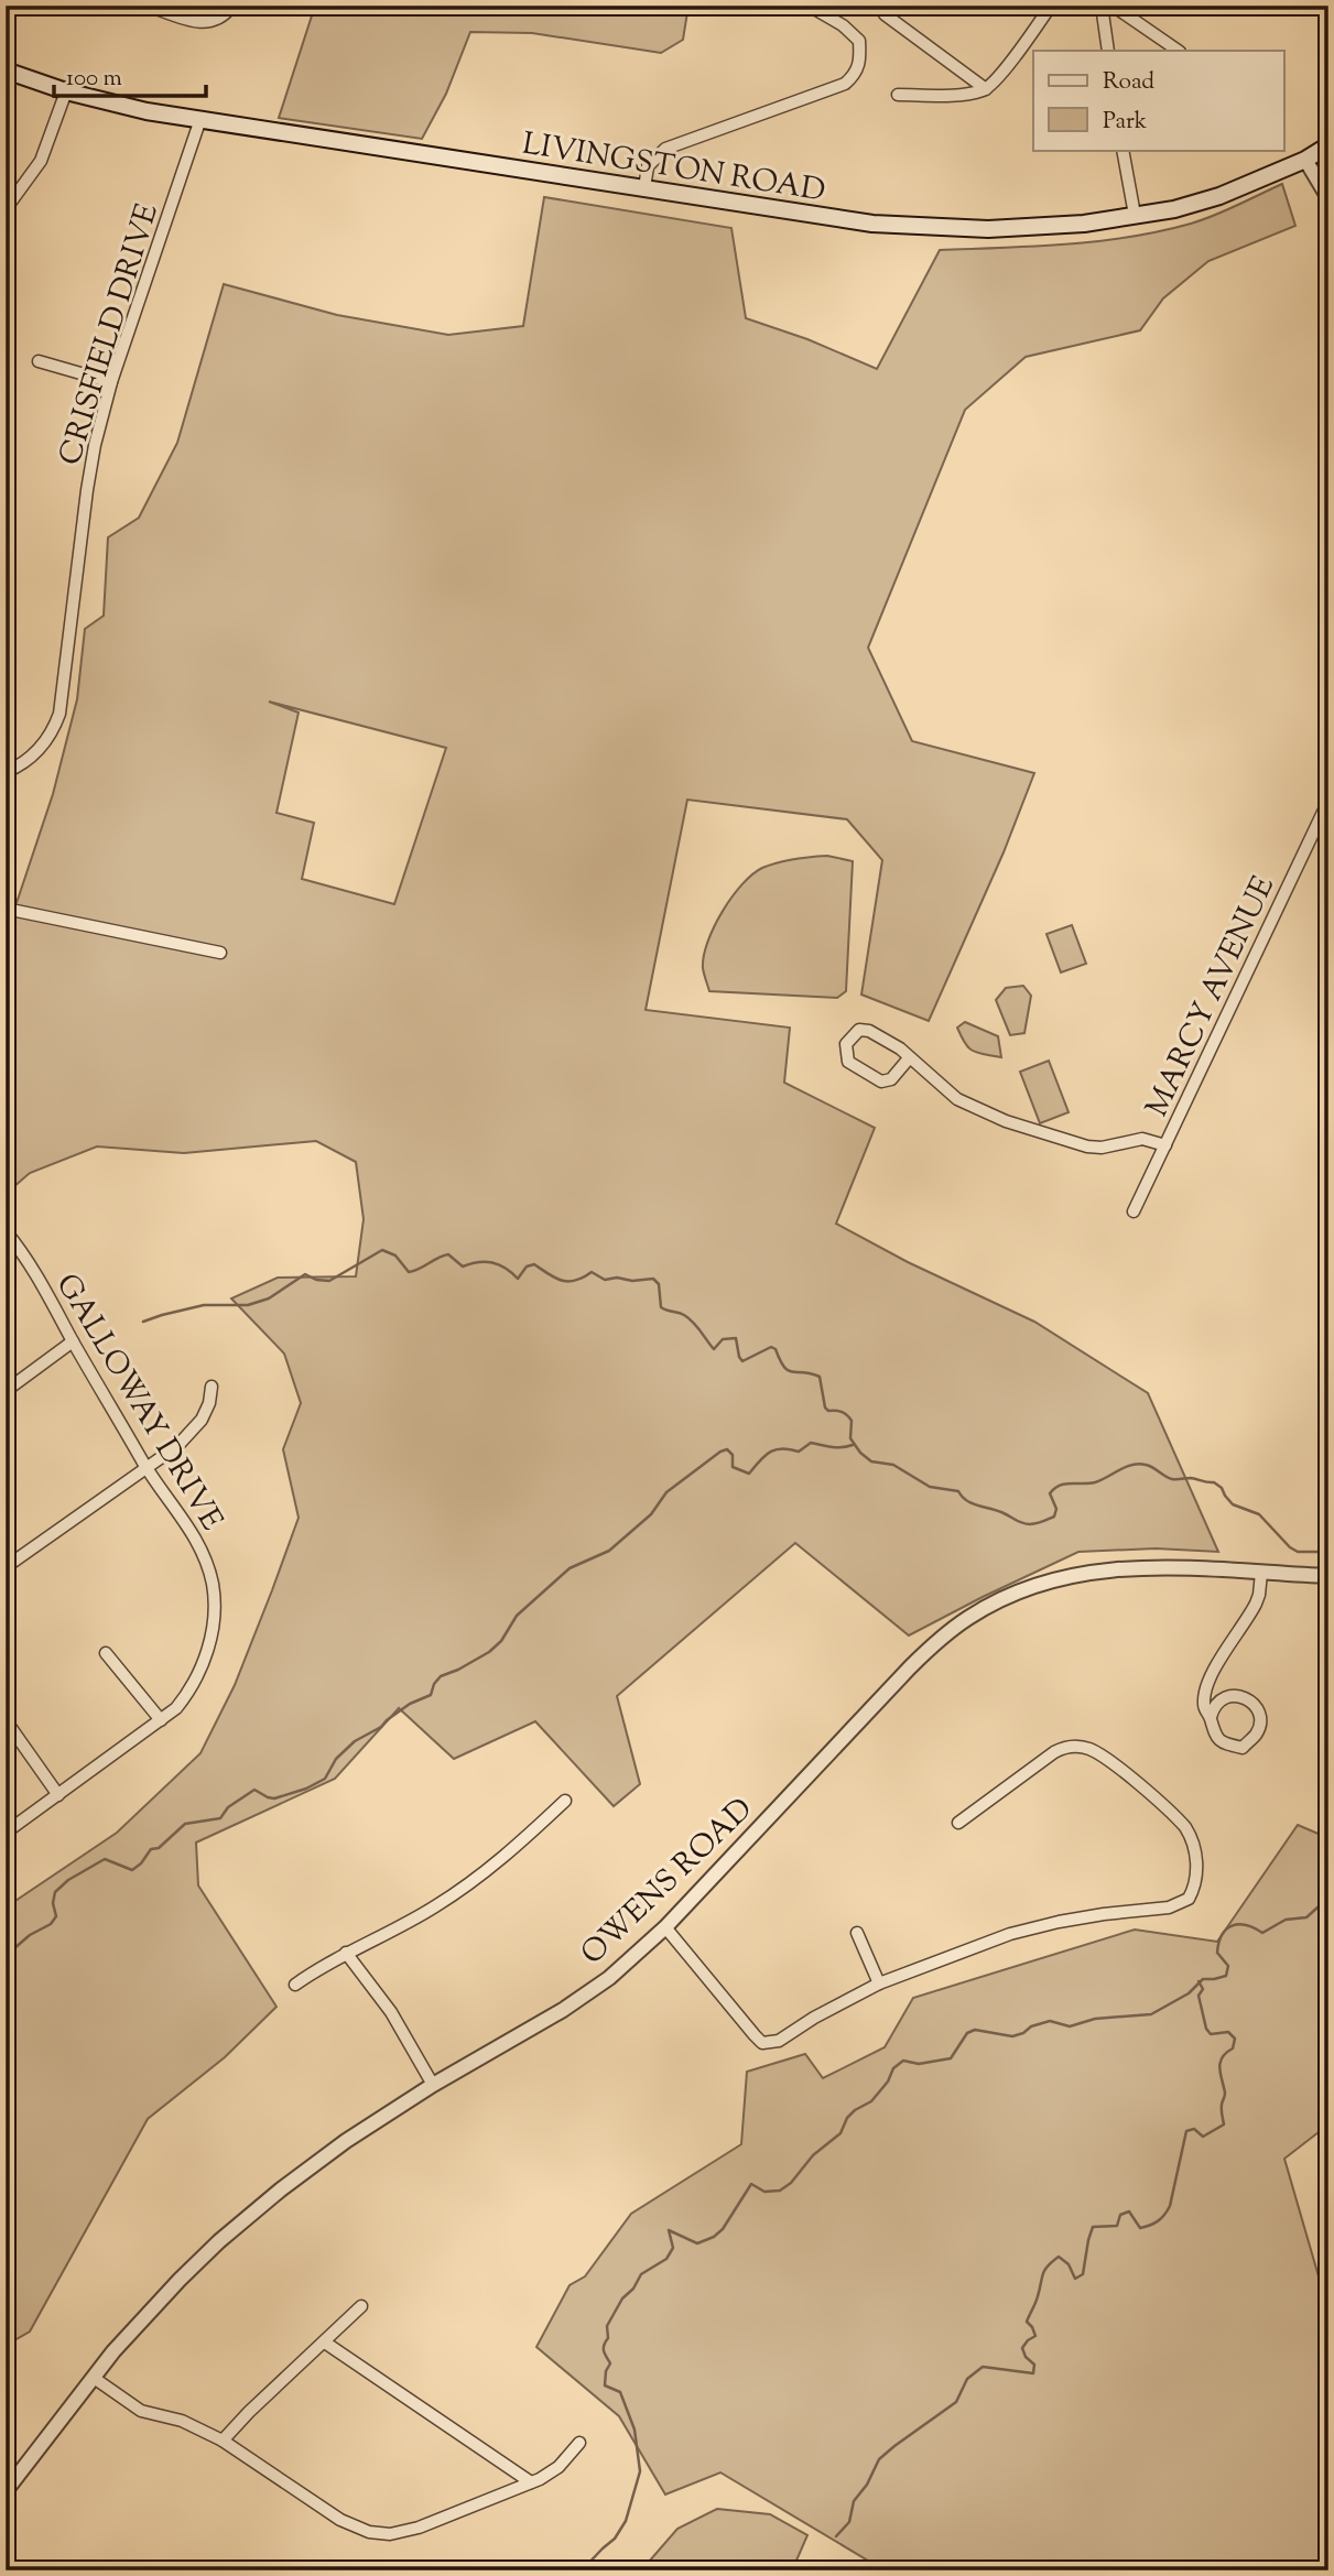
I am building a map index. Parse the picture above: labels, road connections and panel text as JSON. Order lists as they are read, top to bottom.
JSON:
{
  "streets": {
    "main road": ["LIVINGSTON ROAD"],
    "street": [
      "CRISFIELD DRIVE",
      "MARCY AVENUE",
      "GALLOWAY DRIVE",
      "OWENS ROAD"
    ]
  },
  "crossings": [
    ["LIVINGSTON ROAD", "CRISFIELD DRIVE"]
  ],
  "legend": ["Road", "Park"],
  "scale_bar": "100 m"
}
